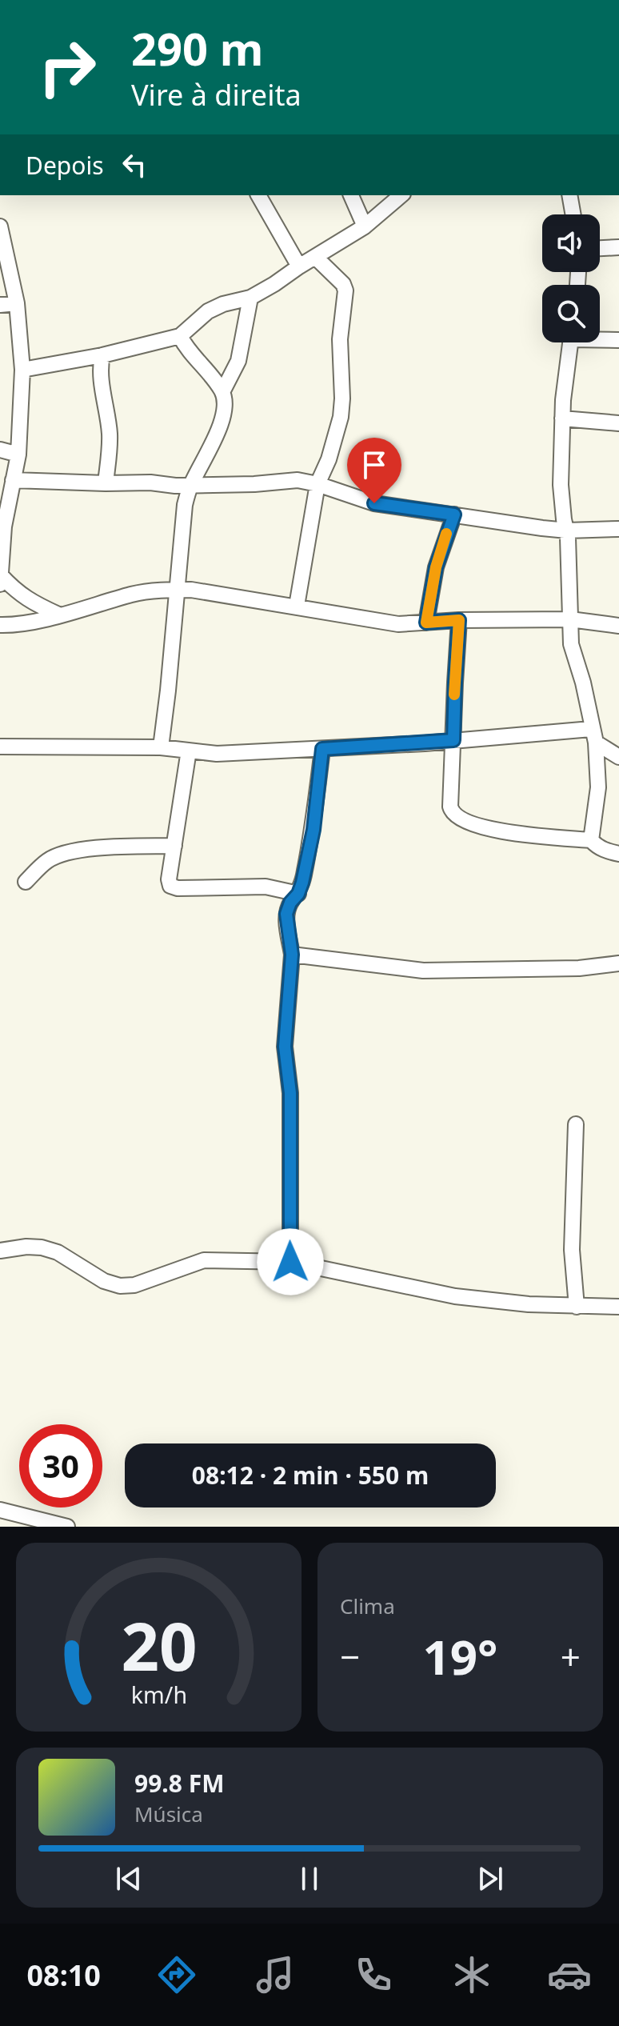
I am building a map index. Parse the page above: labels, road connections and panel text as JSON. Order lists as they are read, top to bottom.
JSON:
{
  "page": {
    "turn": ["290 m", "Vire à direita"],
    "then": "Depois",
    "limit": "30",
    "trip": "08:12 · 2 min · 550 m",
    "tile": "Clima",
    "heat": ["−", "19°", "+"],
    "song": ["99.8 FM", "Música"],
    "tabs": "08:10",
    "gauge": ["20", "km/h"]
  }
}
